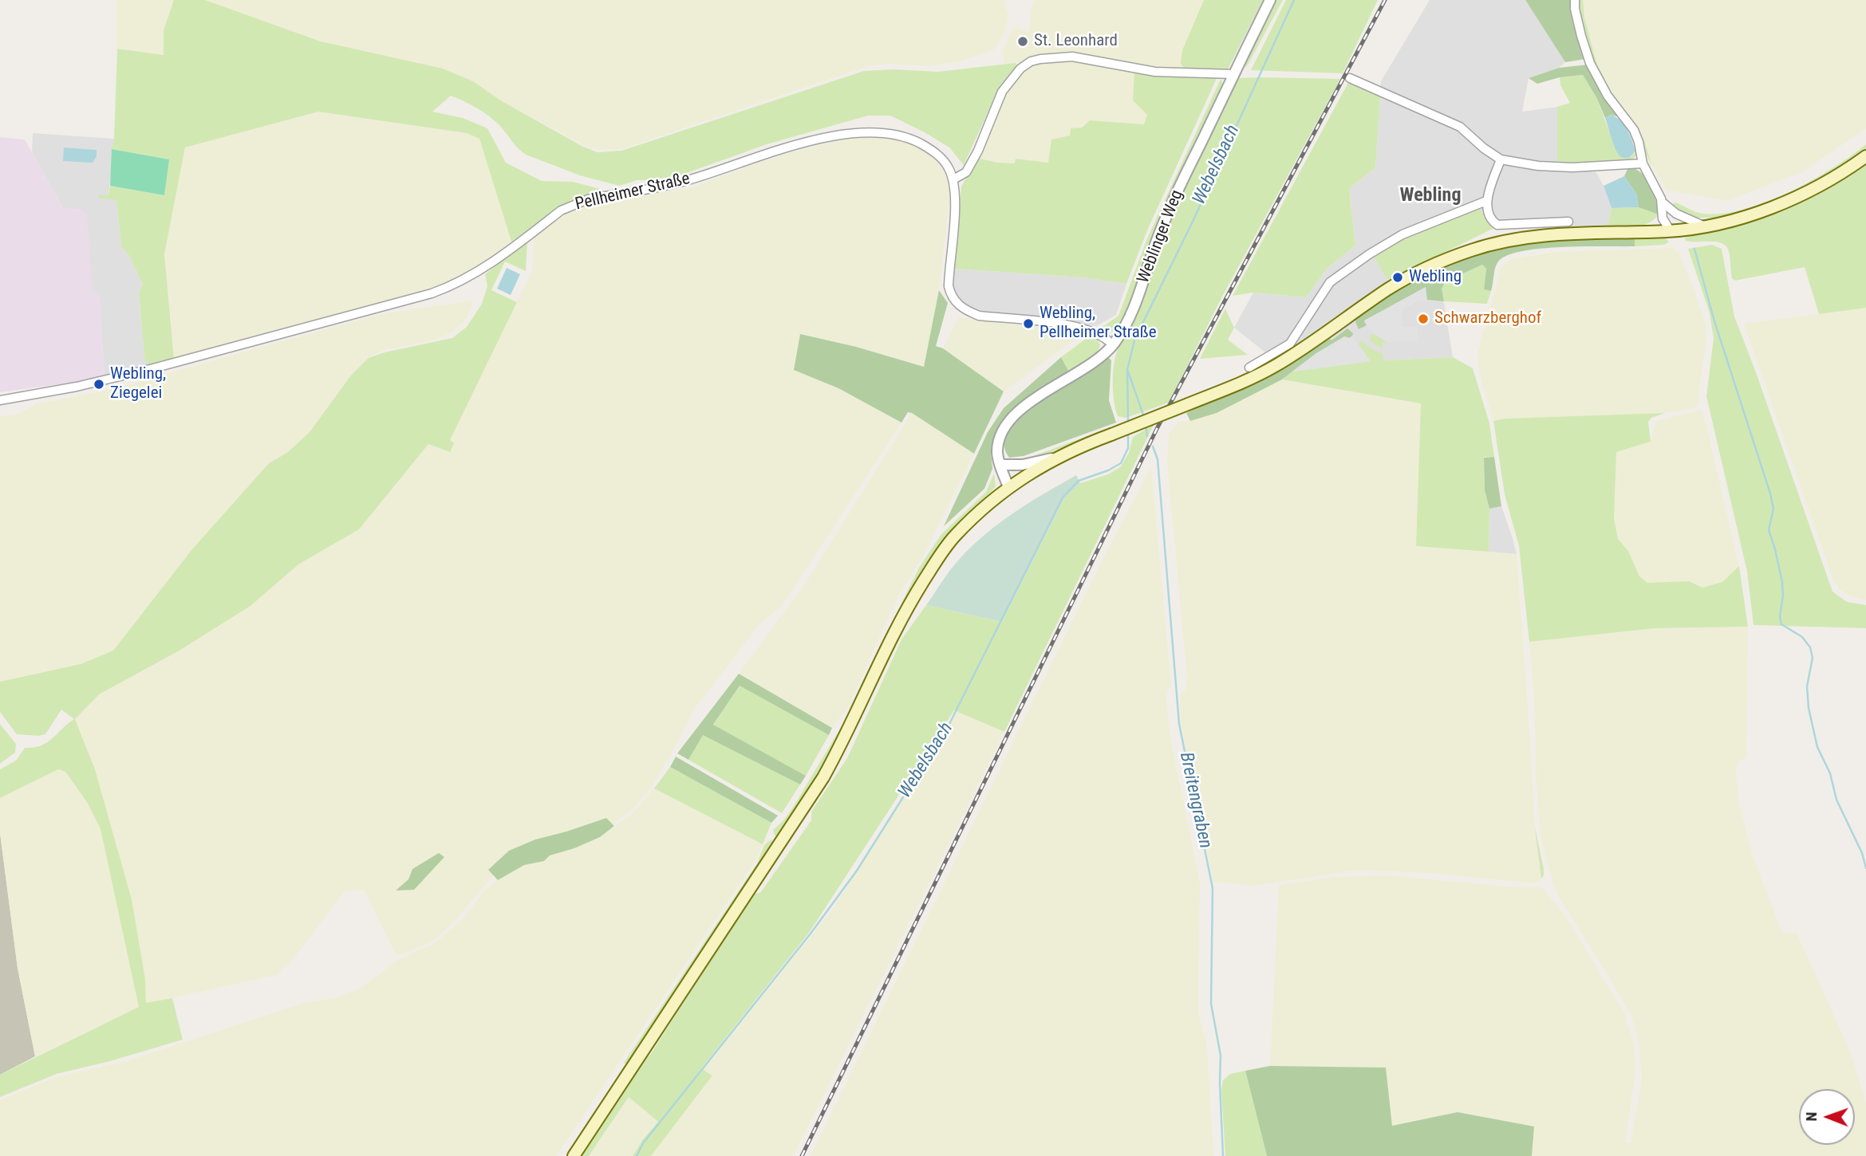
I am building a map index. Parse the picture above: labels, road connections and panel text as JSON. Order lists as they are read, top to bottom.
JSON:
{
  "streets": {
    "street": ["Pellheimer Straße", "Weblinger Weg"]
  },
  "crossings": [
    ["Pellheimer Straße", "Weblinger Weg"]
  ],
  "districts": ["Webling"],
  "water": ["Webelsbach", "Breitengraben"],
  "places": [
    "St. Leonhard",
    "Webling",
    "Schwarzberghof",
    "Webling, Pellheimer Straße",
    "Webling, Ziegelei"
  ],
  "north": "left"
}
